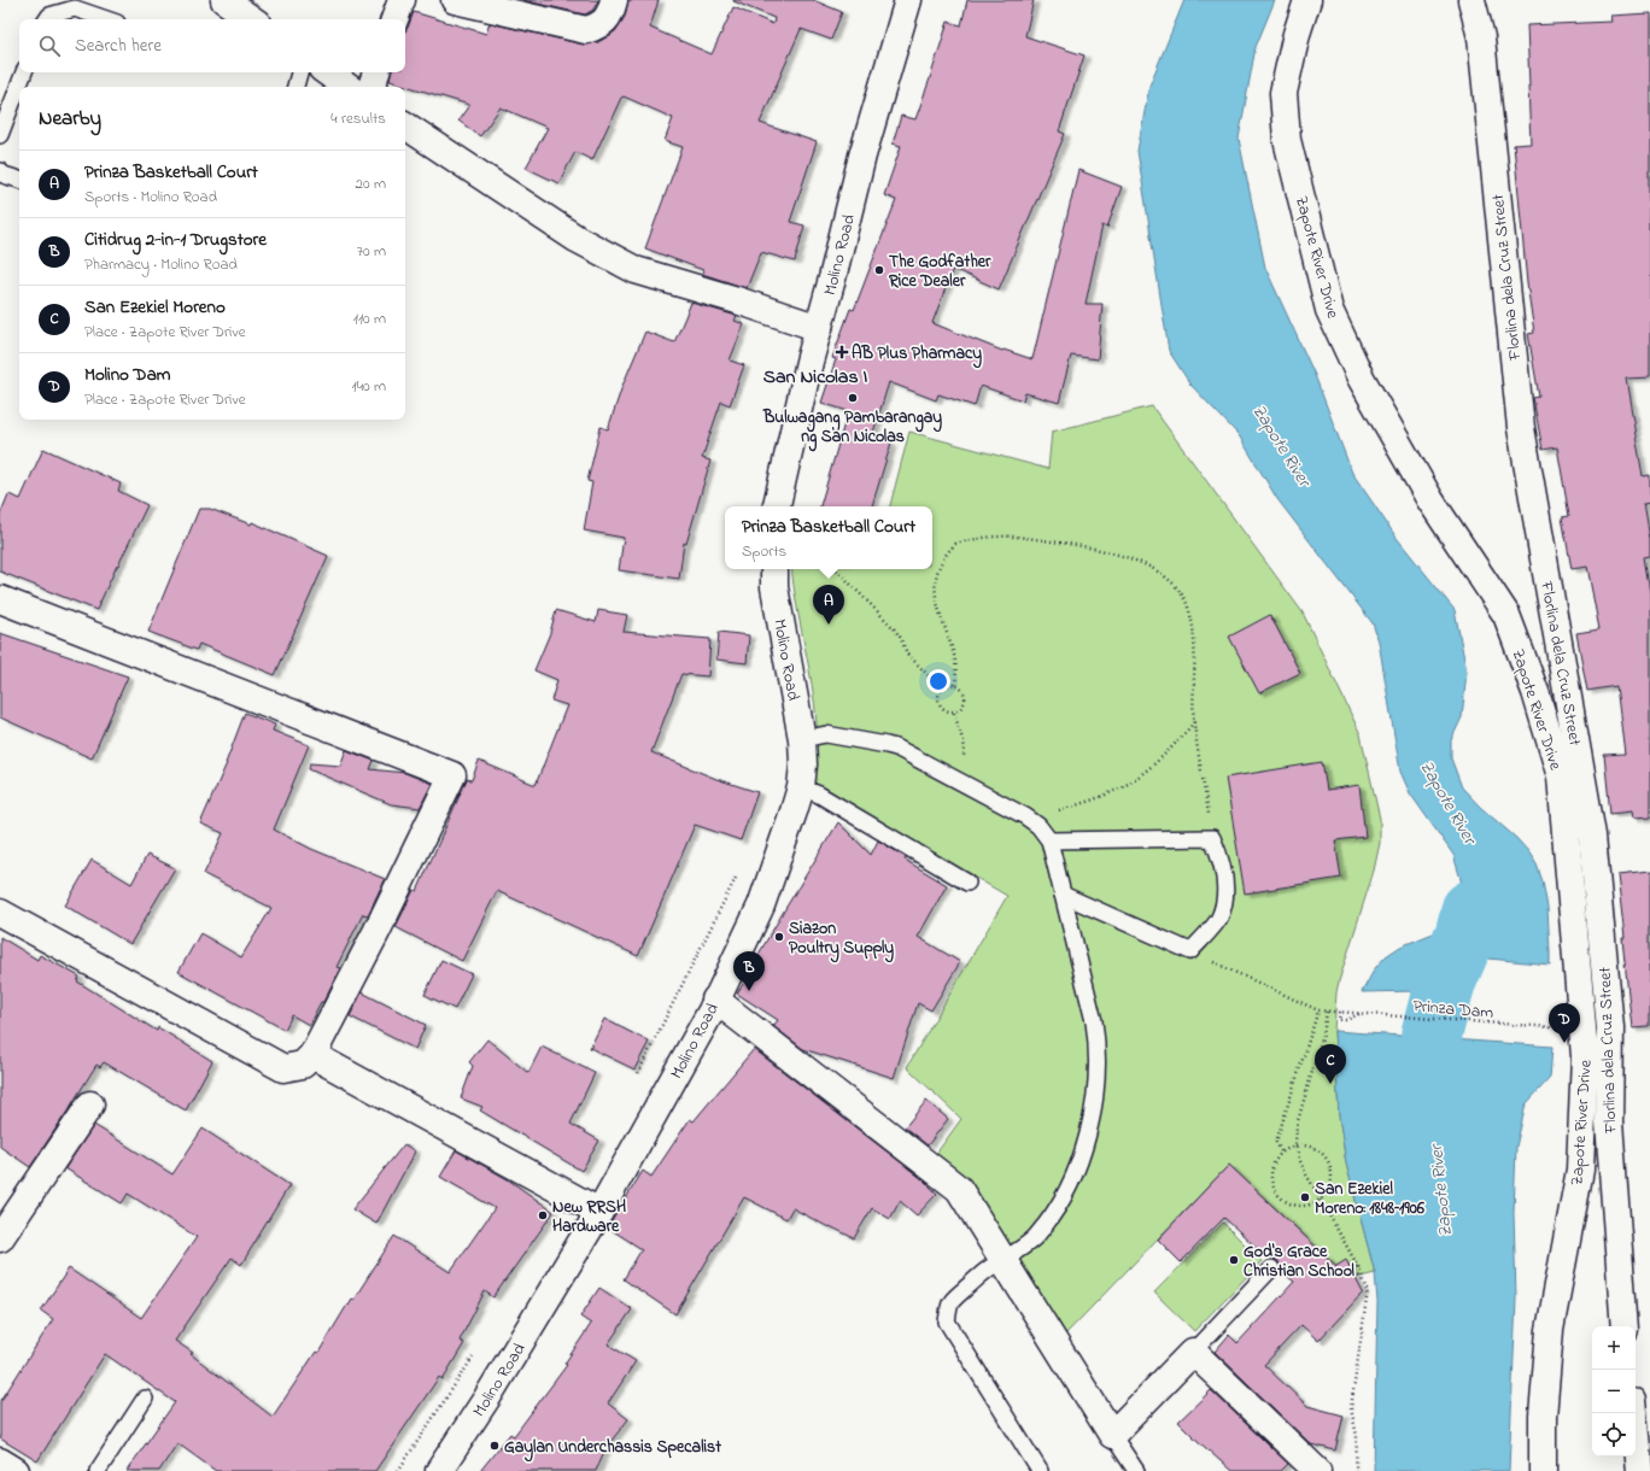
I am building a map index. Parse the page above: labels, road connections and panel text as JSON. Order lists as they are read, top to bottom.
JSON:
{
  "streets": {
    "street": ["Molino Road", "Zapote River Drive", "Florlina dela Cruz Street"],
    "path": ["Prinza Dam"]
  },
  "districts": ["San Nicolas I"],
  "water": ["Zapote River"],
  "places": {
    "other": [
      "The Godfather Rice Dealer",
      "Bulwagang Pambarangay ng San Nicolas",
      "Siazon Poultry Supply",
      "San Ezekiel Moreno: 1848–1906",
      "New RRSH Hardware",
      "God's Grace Christian School",
      "Gaylan Underchassis Specalist"
    ],
    "health": ["AB Plus Pharmacy"]
  },
  "page": {
    "search": "Search here",
    "heading": ["Nearby", "4 results"],
    "list": [
      {
        "mark": "A",
        "name": "Prinza Basketball Court",
        "note": "Sports · Molino Road",
        "value": "20 m"
      },
      {
        "mark": "B",
        "name": "Citidrug 2-in-1 Drugstore",
        "note": "Pharmacy · Molino Road",
        "value": "70 m"
      },
      {
        "mark": "C",
        "name": "San Ezekiel Moreno",
        "note": "Place · Zapote River Drive",
        "value": "110 m"
      },
      {
        "mark": "D",
        "name": "Molino Dam",
        "note": "Place · Zapote River Drive",
        "value": "140 m"
      }
    ],
    "popup": ["Prinza Basketball Court", "Sports"],
    "pins": [
      "A",
      "B",
      "D",
      "C"
    ],
    "map_buttons": ["+", "−"]
  }
}
